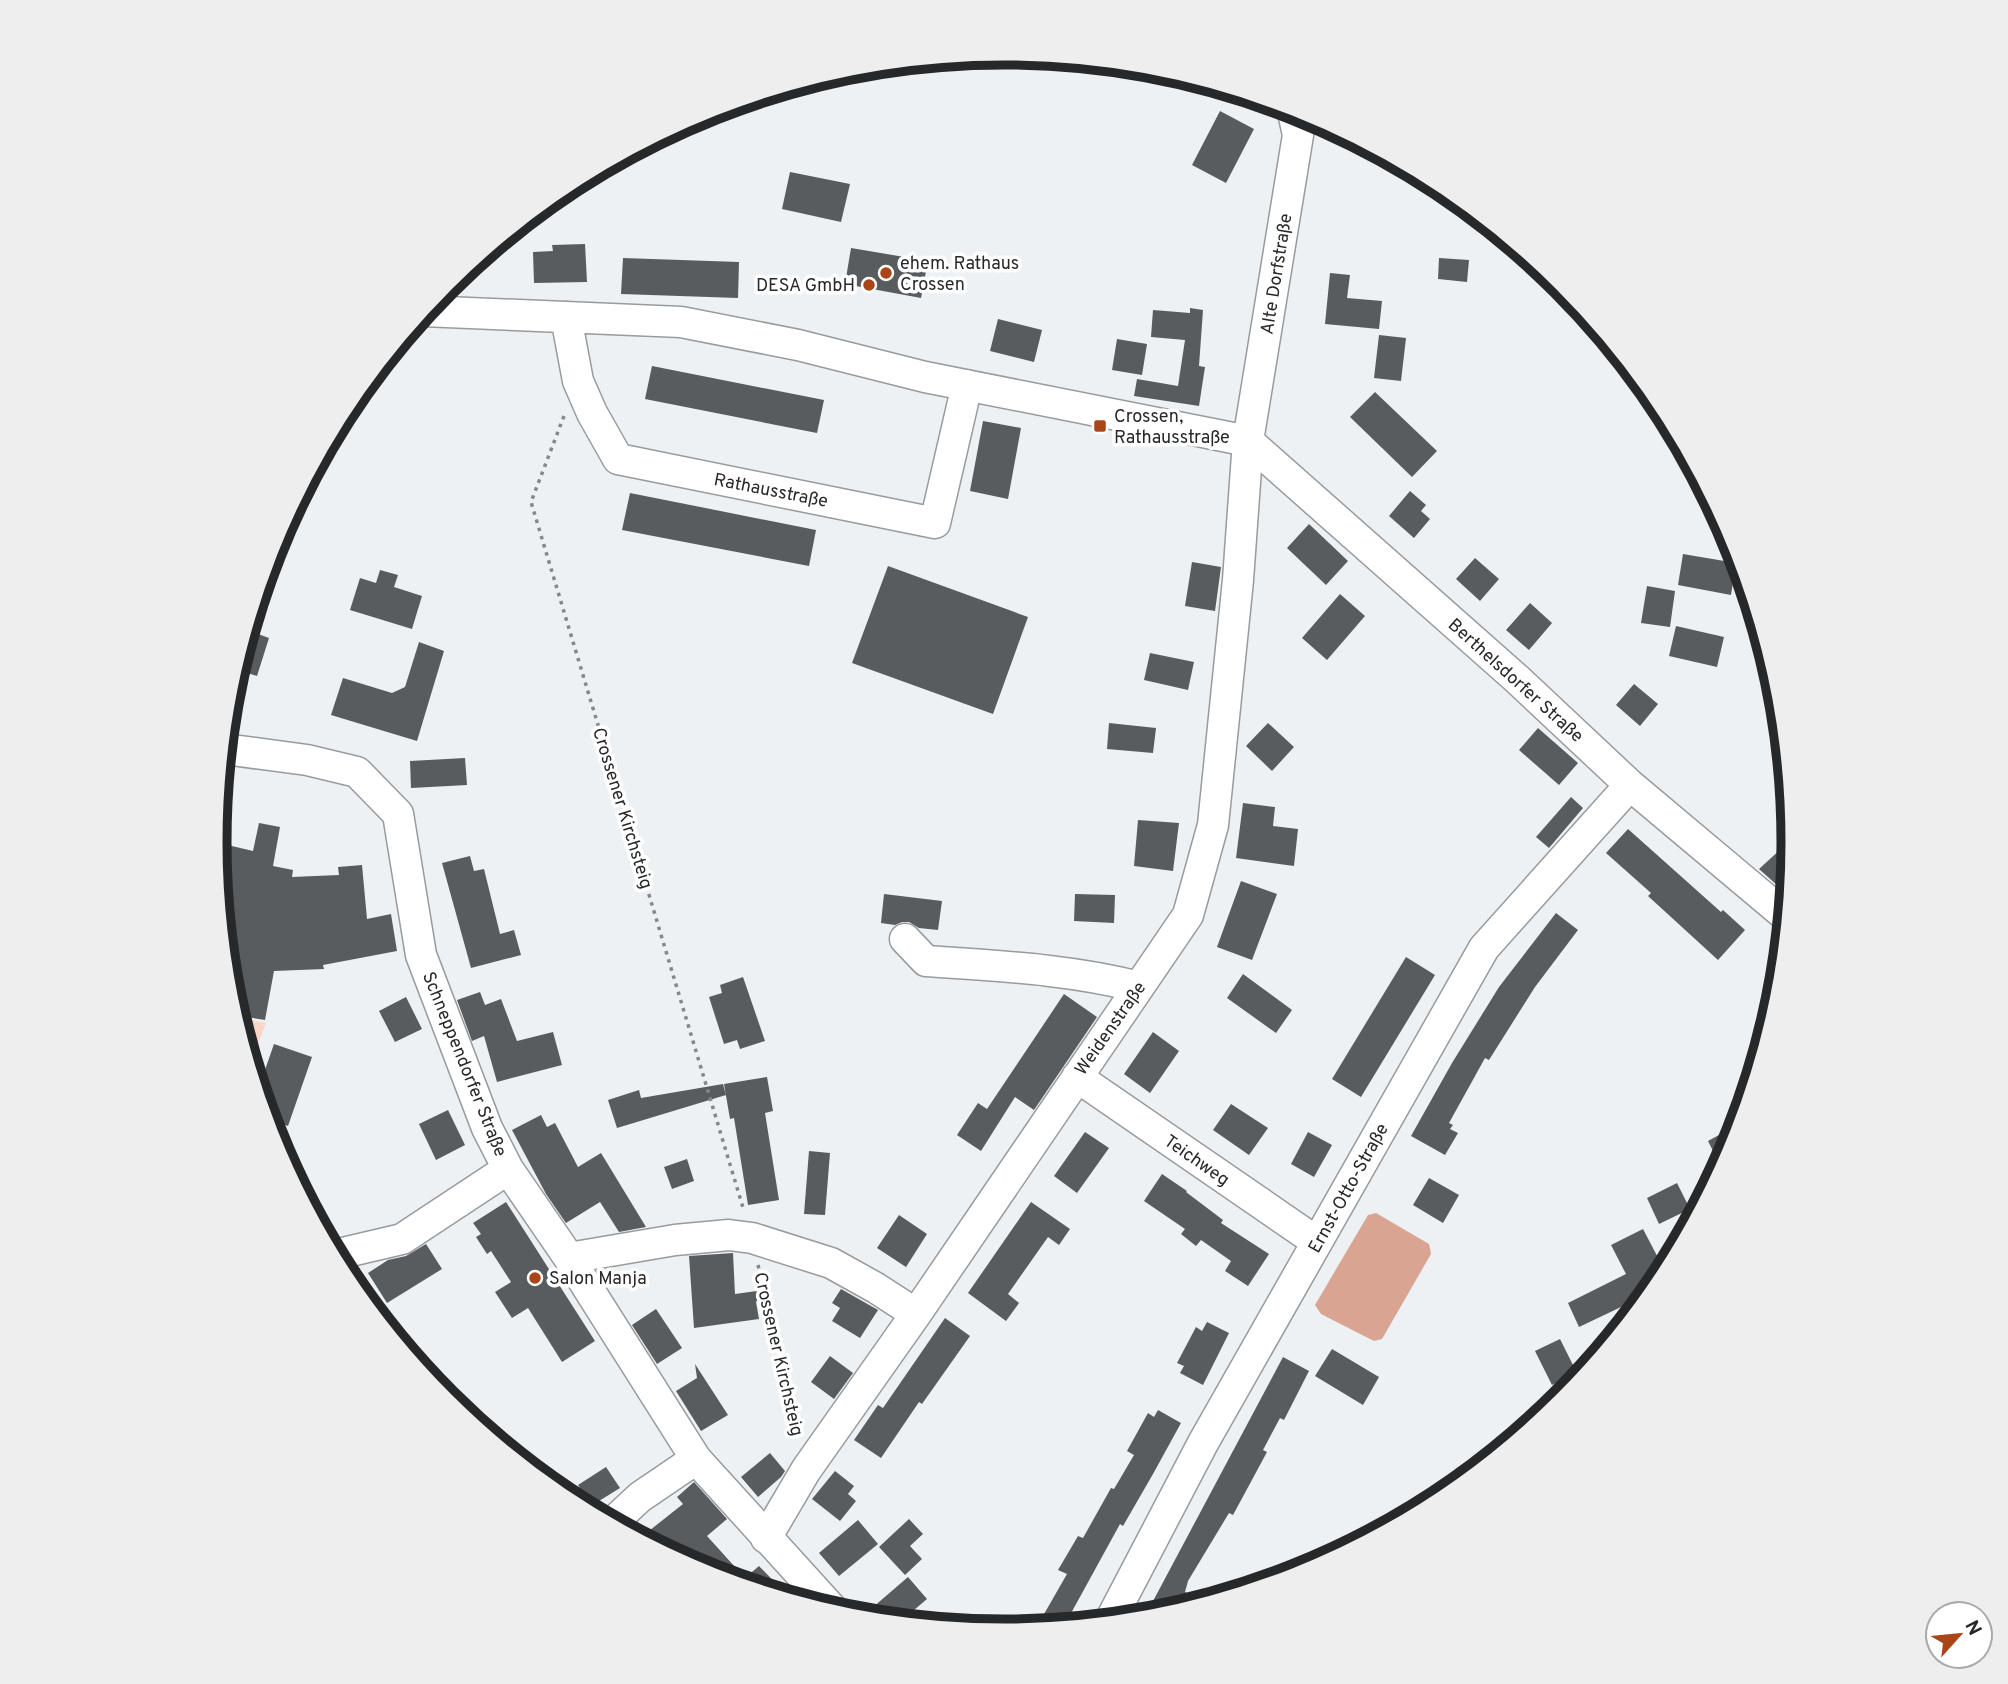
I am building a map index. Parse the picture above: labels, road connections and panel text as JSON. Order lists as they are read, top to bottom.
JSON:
{
  "streets": {
    "street": [
      "Alte Dorfstraße",
      "Rathausstraße",
      "Berthelsdorfer Straße",
      "Crossener Kirchsteig",
      "Weidenstraße",
      "Schneppendorfer Straße",
      "Teichweg",
      "Ernst-Otto-Straße"
    ]
  },
  "crossings": [
    ["Alte Dorfstraße", "Berthelsdorfer Straße"],
    ["Alte Dorfstraße", "Weidenstraße"],
    ["Rathausstraße", "Crossener Kirchsteig"],
    ["Berthelsdorfer Straße", "Weidenstraße"],
    ["Berthelsdorfer Straße", "Ernst-Otto-Straße"],
    ["Crossener Kirchsteig", "Weidenstraße"],
    ["Crossener Kirchsteig", "Schneppendorfer Straße"],
    ["Weidenstraße", "Schneppendorfer Straße"],
    ["Weidenstraße", "Teichweg"],
    ["Teichweg", "Ernst-Otto-Straße"]
  ],
  "places": {
    "other": ["ehem. Rathaus Crossen", "DESA GmbH", "Salon Manja"],
    "transit": ["Crossen, Rathausstraße"]
  },
  "north": "top right"
}
